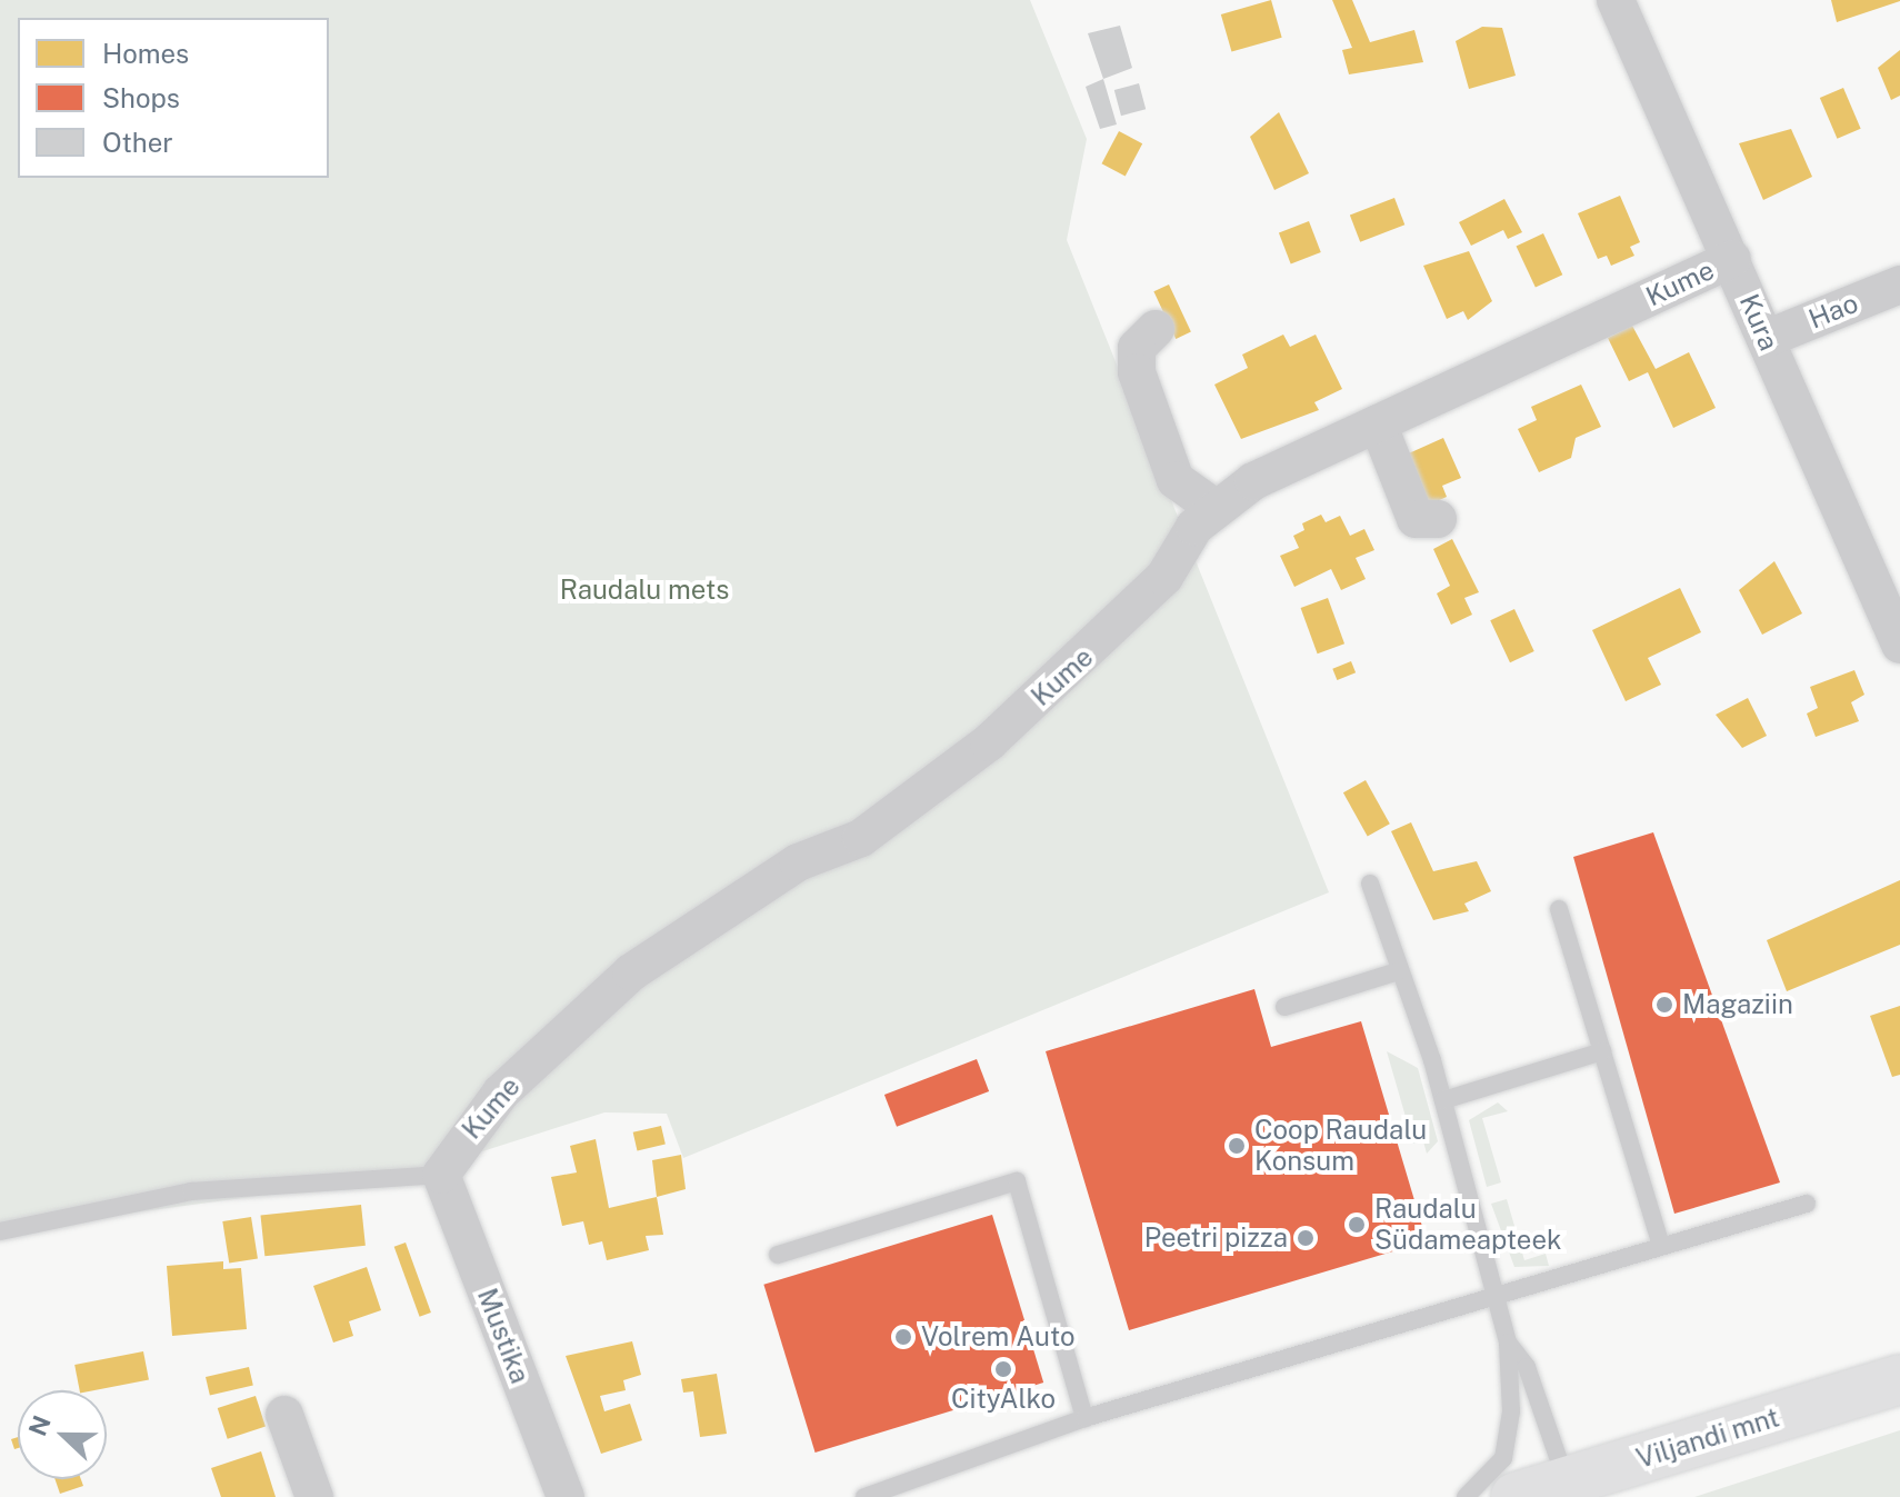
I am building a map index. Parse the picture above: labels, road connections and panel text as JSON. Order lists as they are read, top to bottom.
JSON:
{
  "streets": {
    "main road": ["Viljandi mnt"],
    "street": [
      "Kume",
      "Hao",
      "Kura",
      "Mustika"
    ]
  },
  "crossings": [
    ["Kume", "Kura"],
    ["Kume", "Mustika"],
    ["Hao", "Kura"]
  ],
  "parks": ["Raudalu mets"],
  "places": [
    "Magaziin",
    "Coop Raudalu Konsum",
    "Raudalu Südameapteek",
    "Peetri pizza",
    "Volrem Auto",
    "CityAlko"
  ],
  "legend": ["Homes", "Shops", "Other"],
  "north": "left"
}
